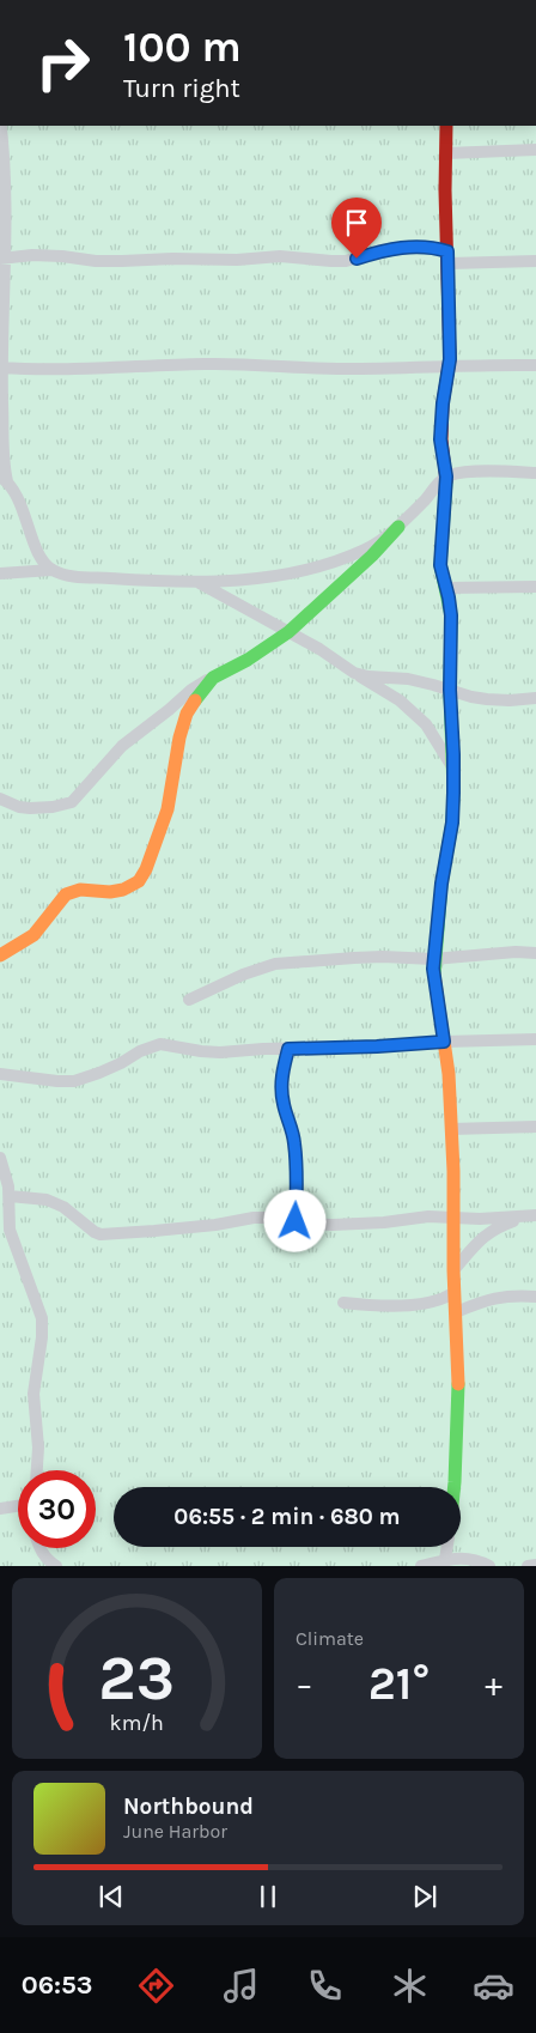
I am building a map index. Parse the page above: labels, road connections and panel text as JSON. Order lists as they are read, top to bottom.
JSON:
{
  "page": {
    "turn": ["100 m", "Turn right"],
    "limit": "30",
    "trip": "06:55 · 2 min · 680 m",
    "tile": "Climate",
    "heat": ["−", "21°", "+"],
    "song": ["Northbound", "June Harbor"],
    "tabs": "06:53",
    "gauge": ["23", "km/h"]
  }
}
